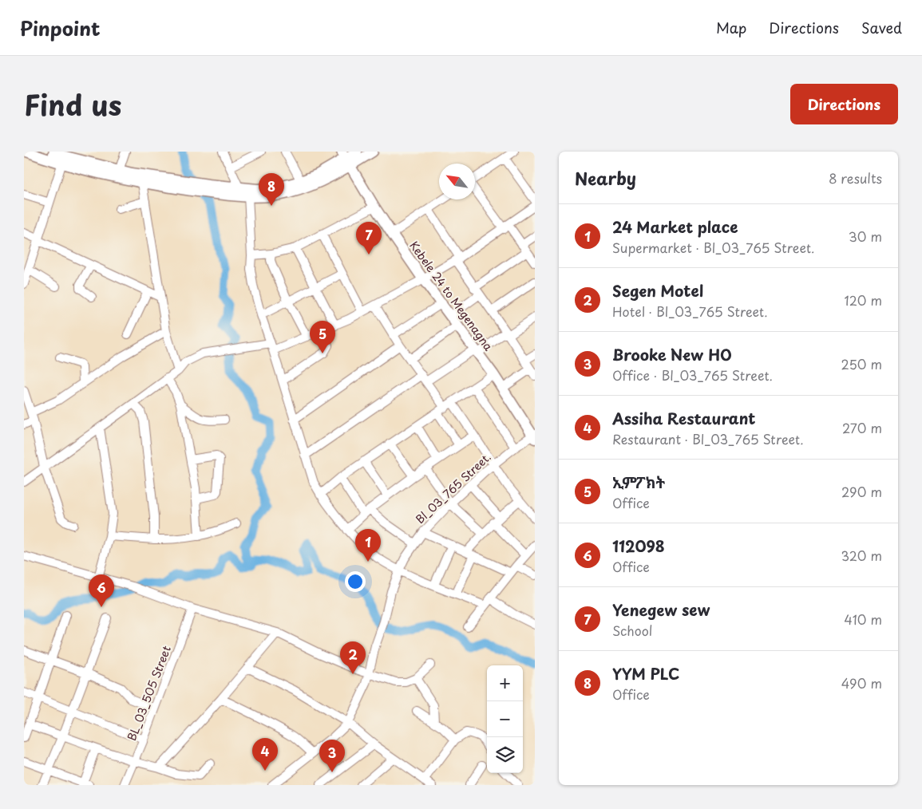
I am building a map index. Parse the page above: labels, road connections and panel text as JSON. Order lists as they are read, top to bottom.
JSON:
{
  "streets": {
    "main road": ["Kebele 24 to Megenagna"],
    "street": ["Bl_03_765 Street.", "BL_03_505 Street"]
  },
  "crossings": [
    ["Kebele 24 to Megenagna", "Bl_03_765 Street."]
  ],
  "north": "top left",
  "page": {
    "header": "Pinpoint",
    "nav": ["Map", "Directions", "Saved"],
    "title": "Find us",
    "buttons": "Directions",
    "heading": ["Nearby", "8 results"],
    "pins": [
      "8",
      "7",
      "5",
      "1",
      "6",
      "2",
      "4",
      "3"
    ],
    "list": [
      {
        "mark": "1",
        "name": "24 Market place",
        "note": "Supermarket · Bl_03_765 Street.",
        "value": "30 m"
      },
      {
        "mark": "2",
        "name": "Segen Motel",
        "note": "Hotel · Bl_03_765 Street.",
        "value": "120 m"
      },
      {
        "mark": "3",
        "name": "Brooke New HO",
        "note": "Office · Bl_03_765 Street.",
        "value": "250 m"
      },
      {
        "mark": "4",
        "name": "Assiha Restaurant",
        "note": "Restaurant · Bl_03_765 Street.",
        "value": "270 m"
      },
      {
        "mark": "5",
        "name": "ኢምፖክት",
        "note": "Office",
        "value": "290 m"
      },
      {
        "mark": "6",
        "name": "112098",
        "note": "Office",
        "value": "320 m"
      },
      {
        "mark": "7",
        "name": "Yenegew sew",
        "note": "School",
        "value": "410 m"
      },
      {
        "mark": "8",
        "name": "YYM PLC",
        "note": "Office",
        "value": "490 m"
      }
    ],
    "map_buttons": ["+", "−"]
  }
}
